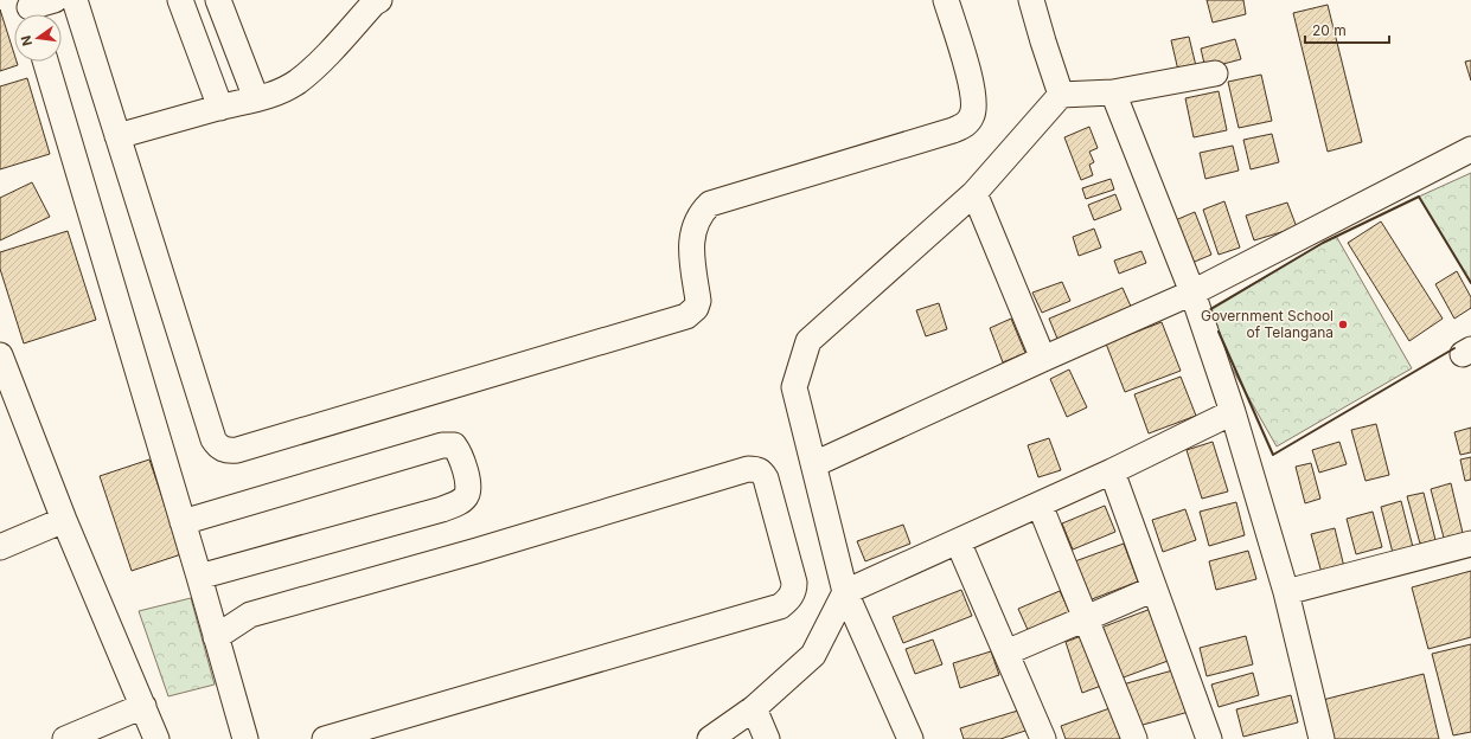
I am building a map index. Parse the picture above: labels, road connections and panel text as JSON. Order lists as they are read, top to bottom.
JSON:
{
  "places": ["Government School of Telangana"],
  "scale_bar": "20 m",
  "north": "left"
}
